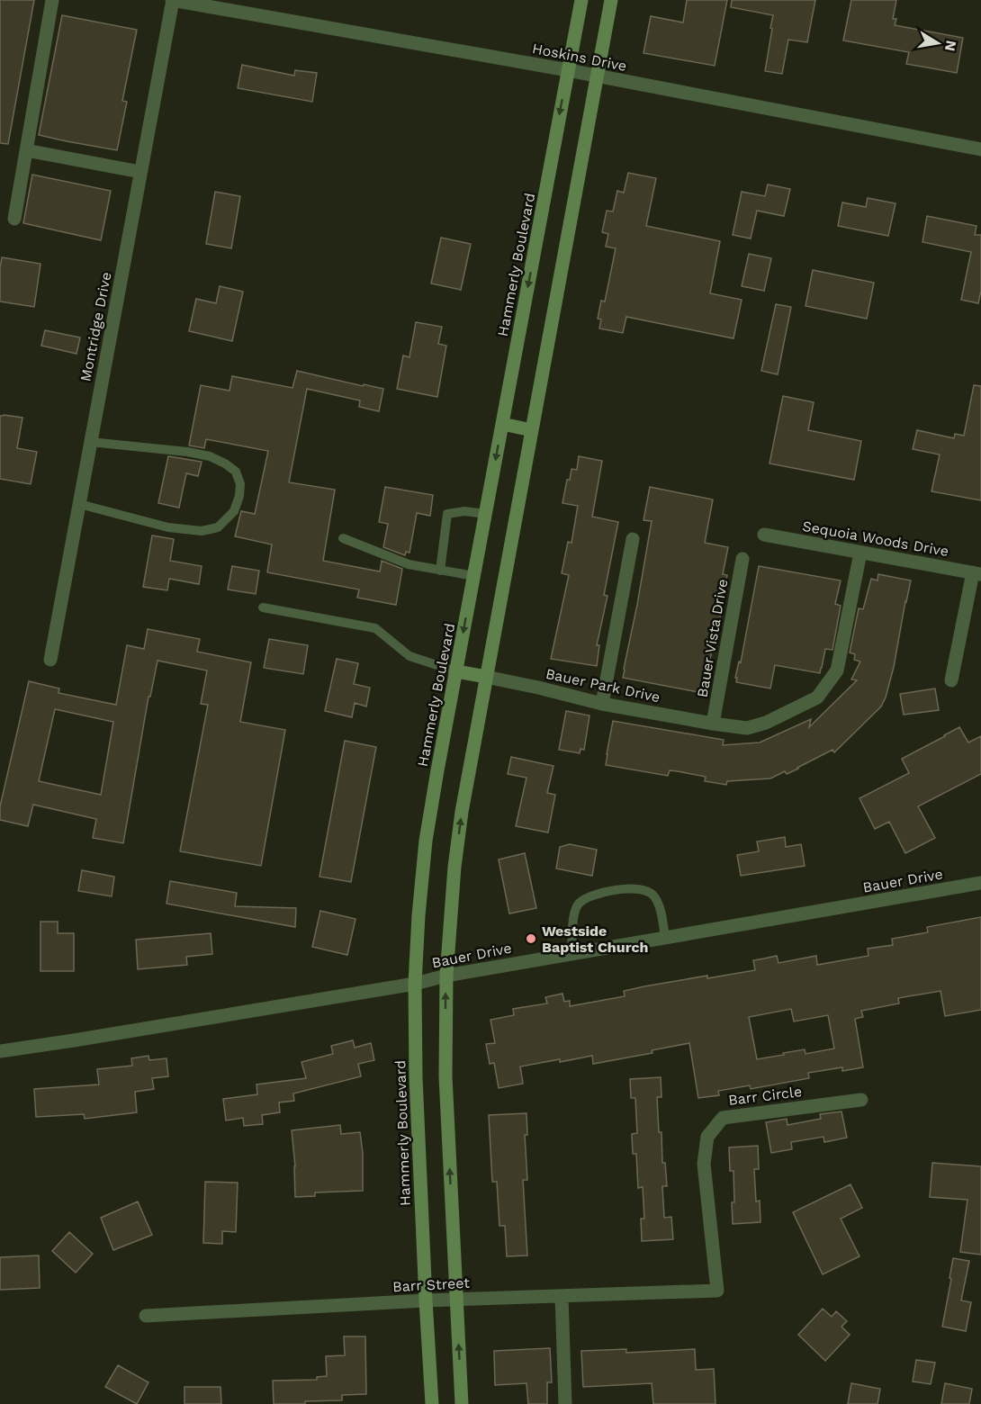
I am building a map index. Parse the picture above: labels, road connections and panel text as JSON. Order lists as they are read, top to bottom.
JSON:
{
  "streets": {
    "main road": ["Hammerly Boulevard"],
    "street": [
      "Hoskins Drive",
      "Montridge Drive",
      "Sequoia Woods Drive",
      "Bauer Vista Drive",
      "Bauer Park Drive",
      "Bauer Drive",
      "Barr Circle",
      "Barr Street"
    ]
  },
  "crossings": [
    ["Hoskins Drive", "Hammerly Boulevard"],
    ["Hoskins Drive", "Montridge Drive"],
    ["Hammerly Boulevard", "Bauer Drive"],
    ["Hammerly Boulevard", "Barr Street"],
    ["Sequoia Woods Drive", "Bauer Park Drive"],
    ["Bauer Vista Drive", "Bauer Park Drive"],
    ["Barr Circle", "Barr Street"]
  ],
  "places": ["Westside Baptist Church"],
  "north": "right"
}
